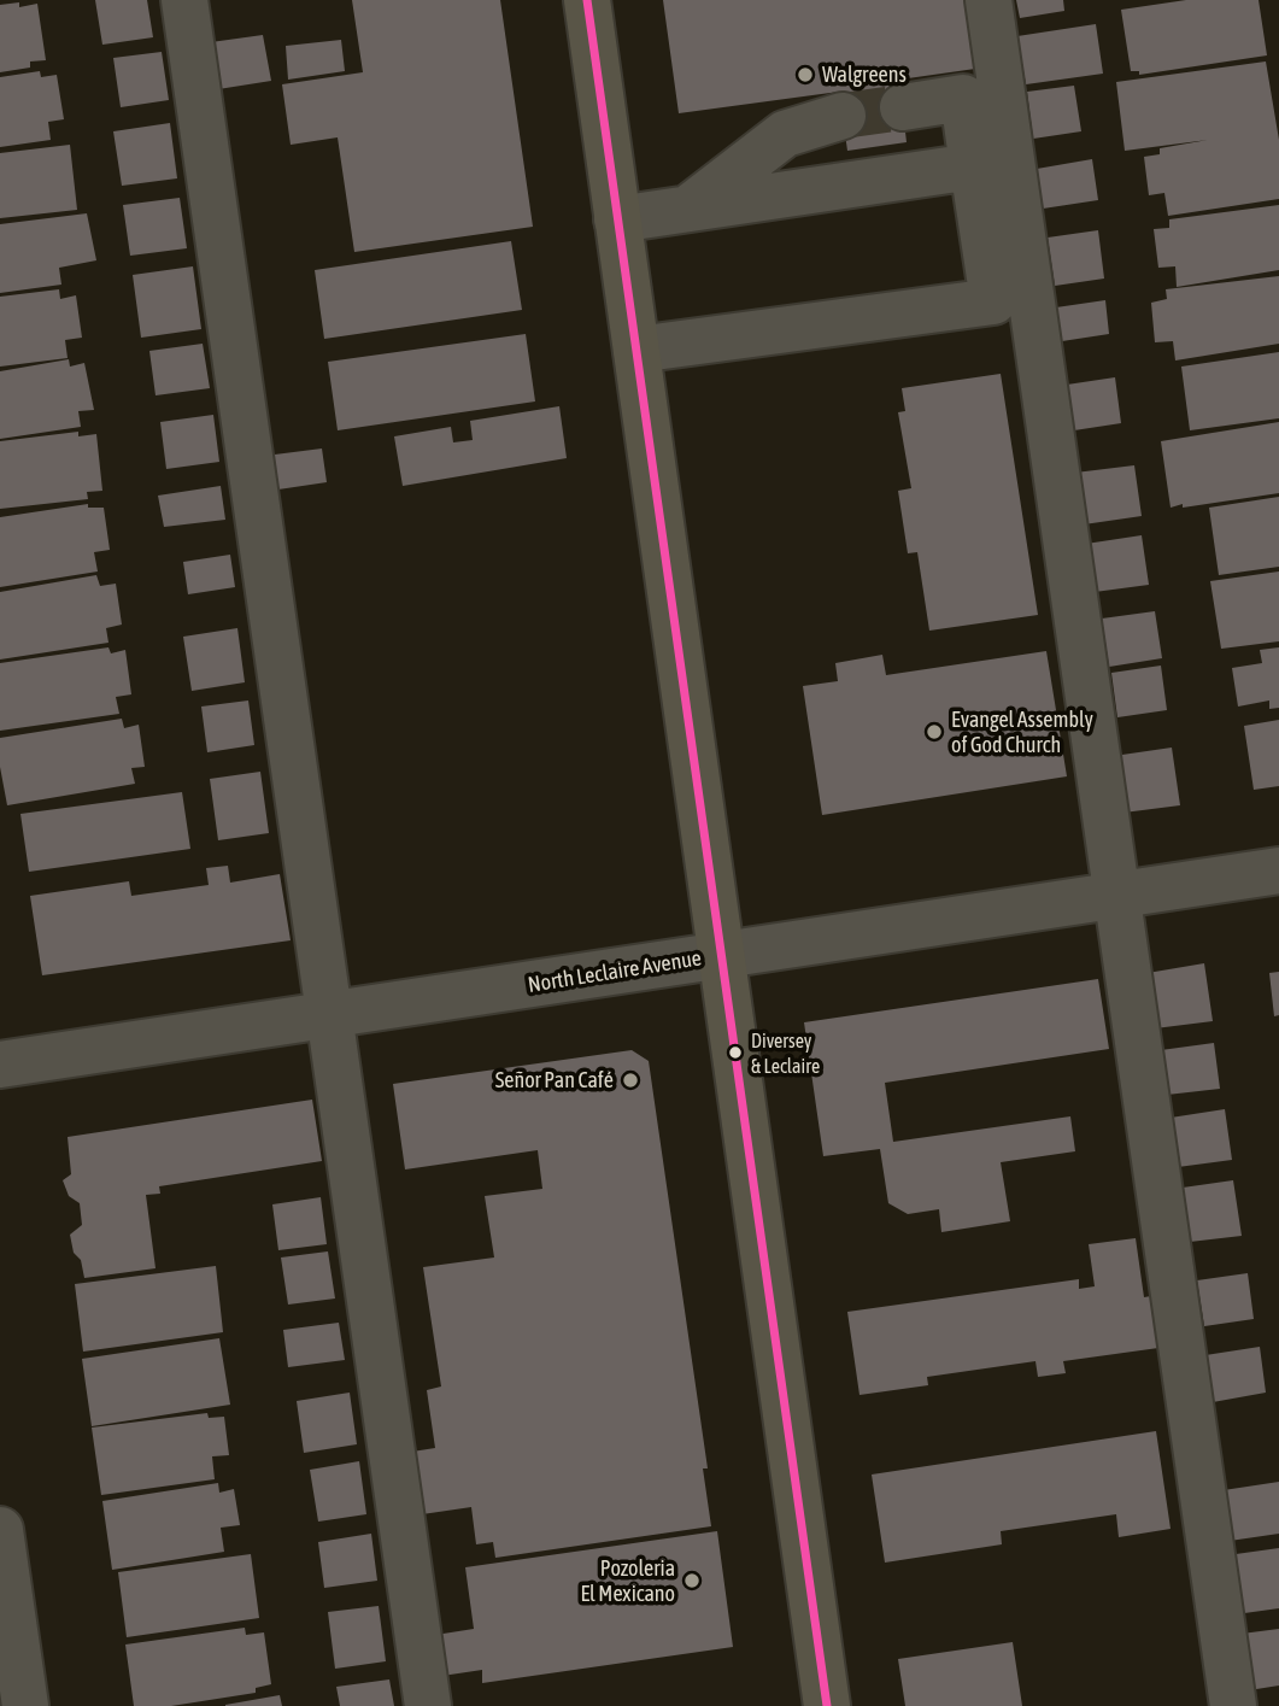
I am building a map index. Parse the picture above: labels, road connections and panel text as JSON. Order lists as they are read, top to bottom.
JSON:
{
  "streets": {
    "street": ["North Leclaire Avenue"]
  },
  "places": [
    "Walgreens",
    "Evangel Assembly of God Church",
    "Diversey & Leclaire",
    "Señor Pan Café",
    "Pozoleria El Mexicano"
  ]
}
